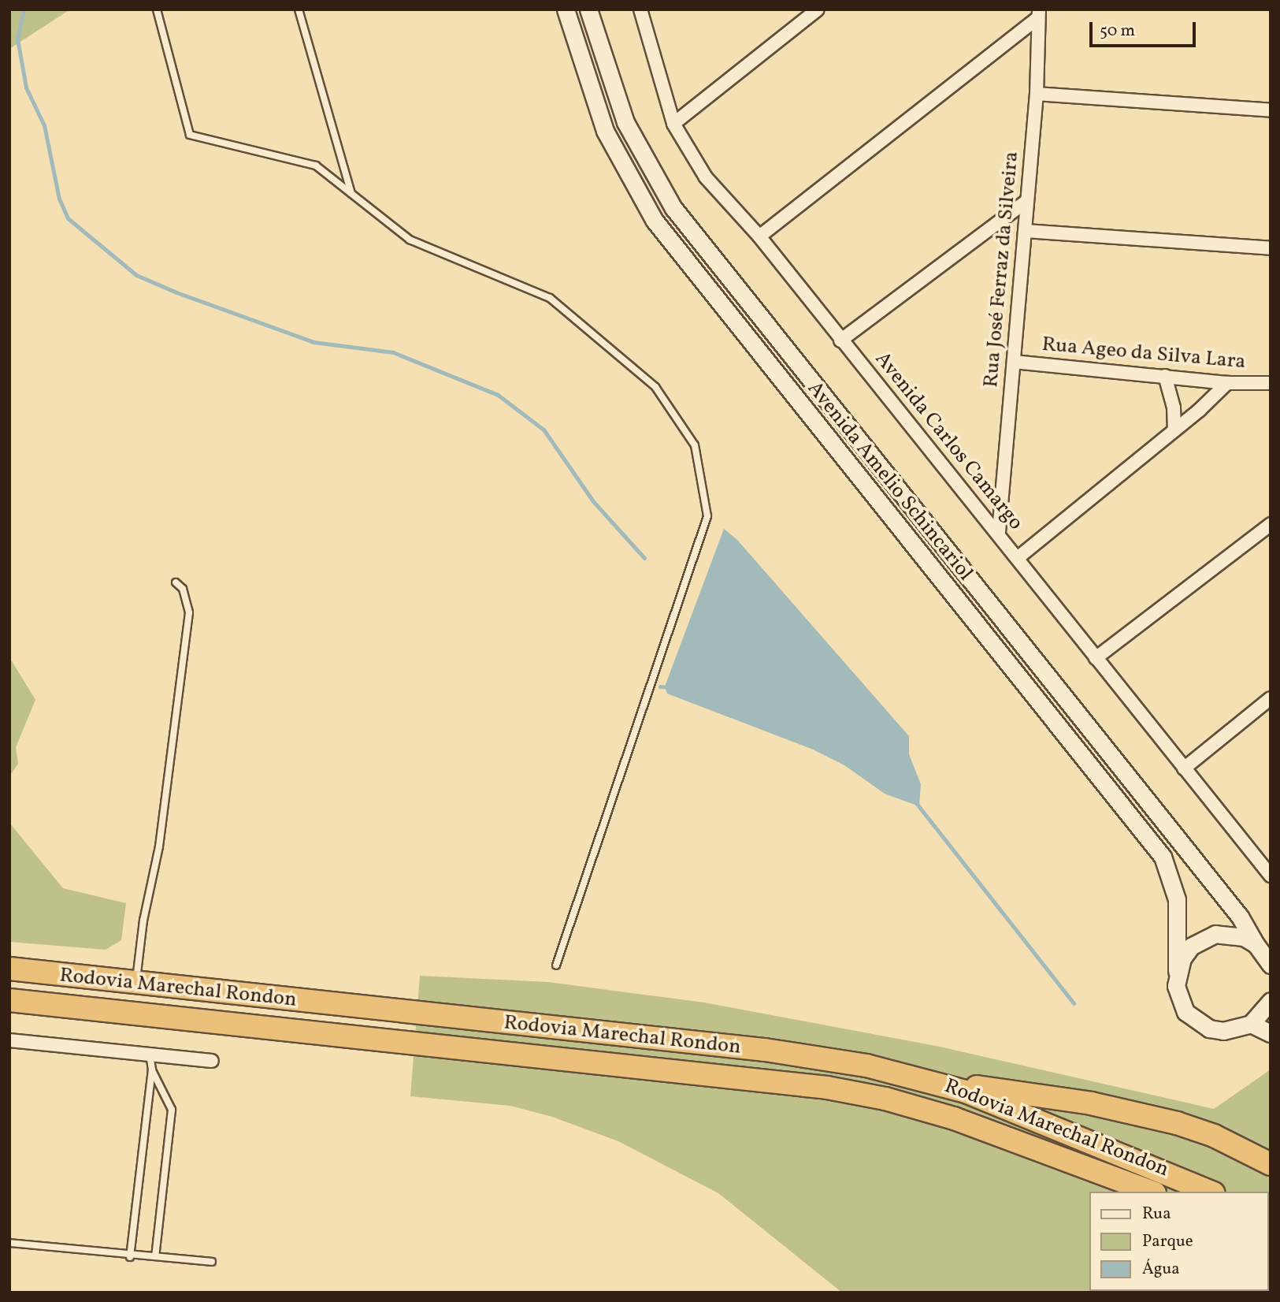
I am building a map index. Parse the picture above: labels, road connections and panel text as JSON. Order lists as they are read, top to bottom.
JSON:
{
  "streets": {
    "highway": ["Rodovia Marechal Rondon"],
    "main road": ["Avenida Amelio Schincariol"],
    "street": ["Rua José Ferraz da Silveira", "Rua Ageo da Silva Lara", "Avenida Carlos Camargo"]
  },
  "crossings": [
    ["Rua José Ferraz da Silveira", "Rua Ageo da Silva Lara"],
    ["Rua José Ferraz da Silveira", "Avenida Carlos Camargo"]
  ],
  "legend": ["Rua", "Parque", "Água"],
  "scale_bar": "50 m"
}
